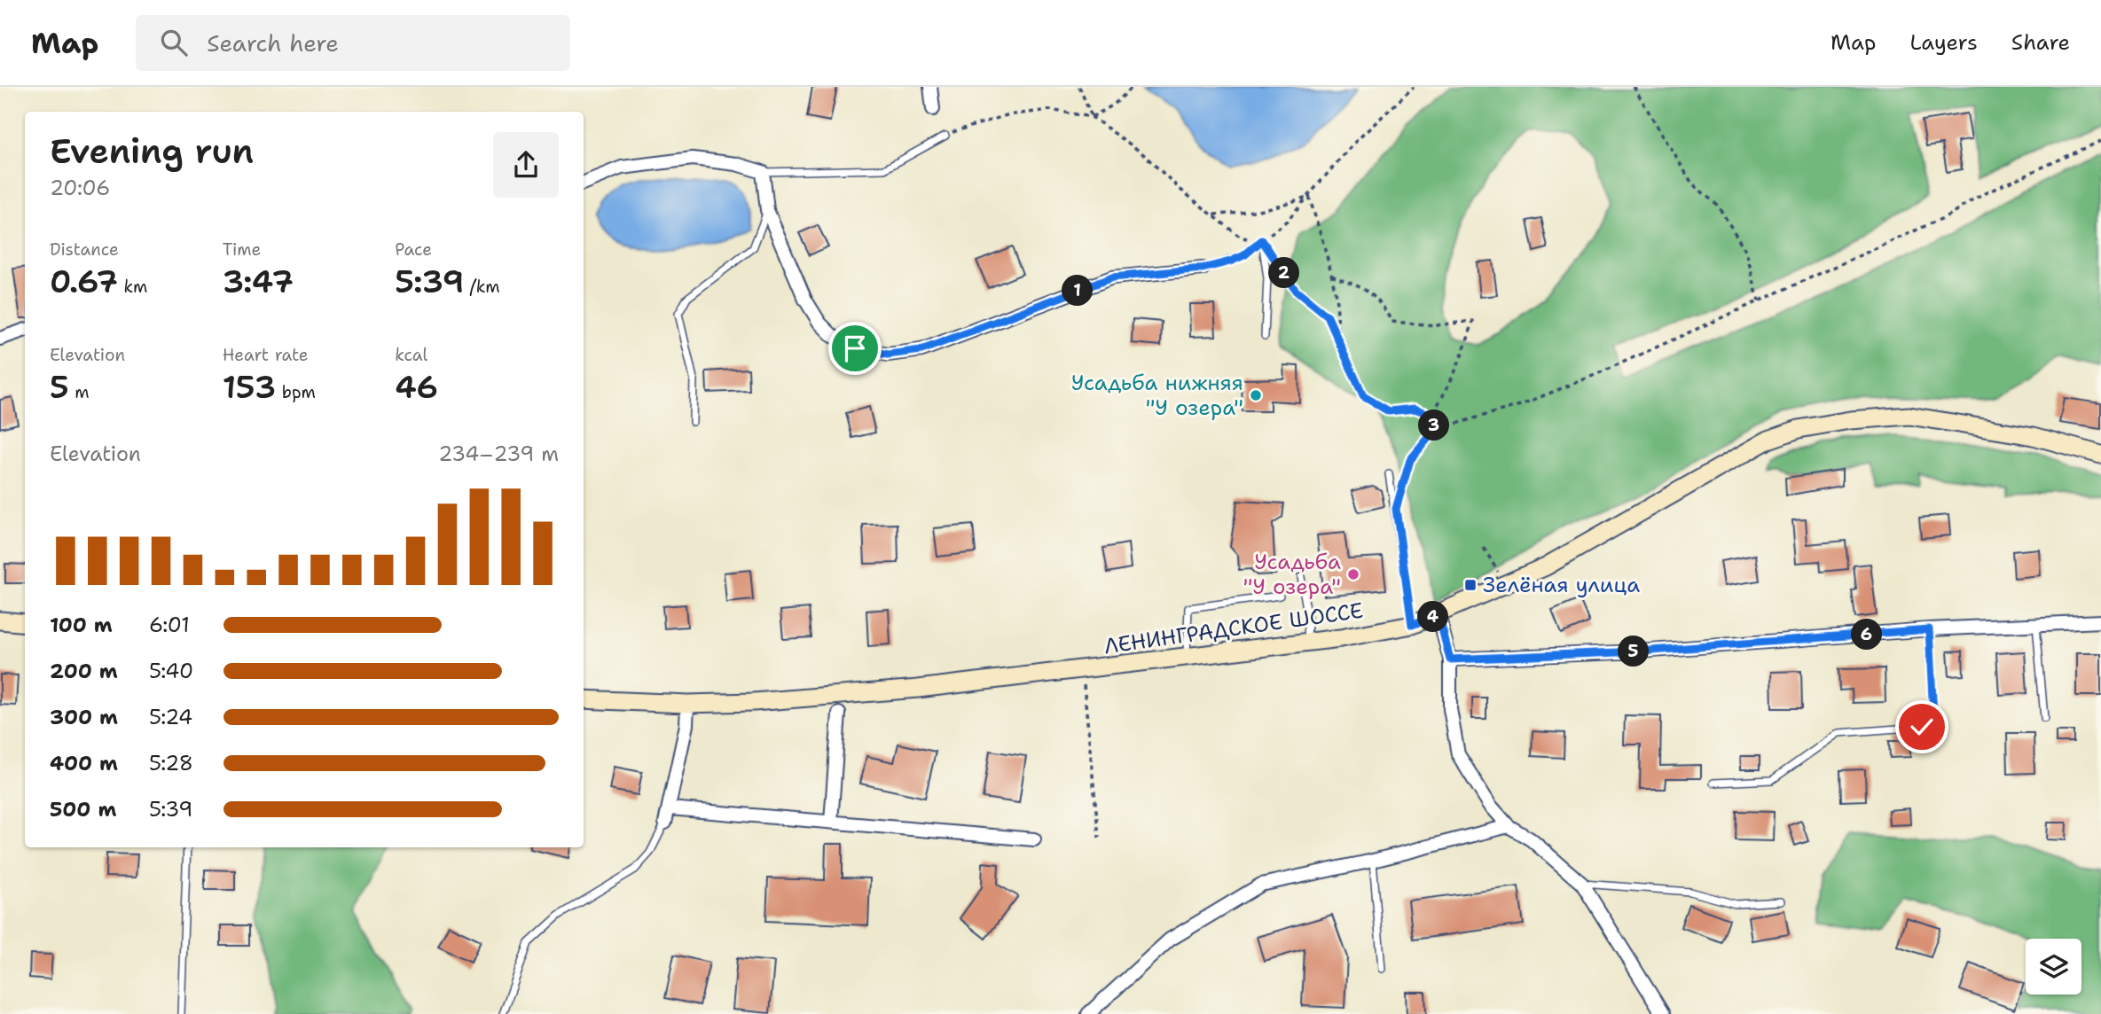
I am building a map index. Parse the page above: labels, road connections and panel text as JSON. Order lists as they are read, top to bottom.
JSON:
{
  "streets": {
    "main road": ["ЛЕНИНГРАДСКОЕ ШОССЕ"]
  },
  "places": {
    "other": ["Усадьба нижняя \"У озера\"", "Усадьба \"У озера\""],
    "transit": ["Зелёная улица"]
  },
  "page": {
    "header": "Map",
    "search": "Search here",
    "nav": ["Map", "Layers", "Share"],
    "heading": ["Evening run", "20:06"],
    "stats": [
      ["Distance", "0.67 km"],
      ["Time", "3:47"],
      ["Pace", "5:39 /km"],
      ["Elevation", "5 m"],
      ["Heart rate", "153 bpm"],
      ["kcal", "46"]
    ],
    "pins": [
      "2",
      "1",
      "3",
      "4",
      "6",
      "5"
    ],
    "chart": ["Elevation", "234–239 m"],
    "list": [
      {
        "name": "100 m",
        "note": "6:01"
      },
      {
        "name": "200 m",
        "note": "5:40"
      },
      {
        "name": "300 m",
        "note": "5:24"
      },
      {
        "name": "400 m",
        "note": "5:28"
      },
      {
        "name": "500 m",
        "note": "5:39"
      }
    ]
  }
}
